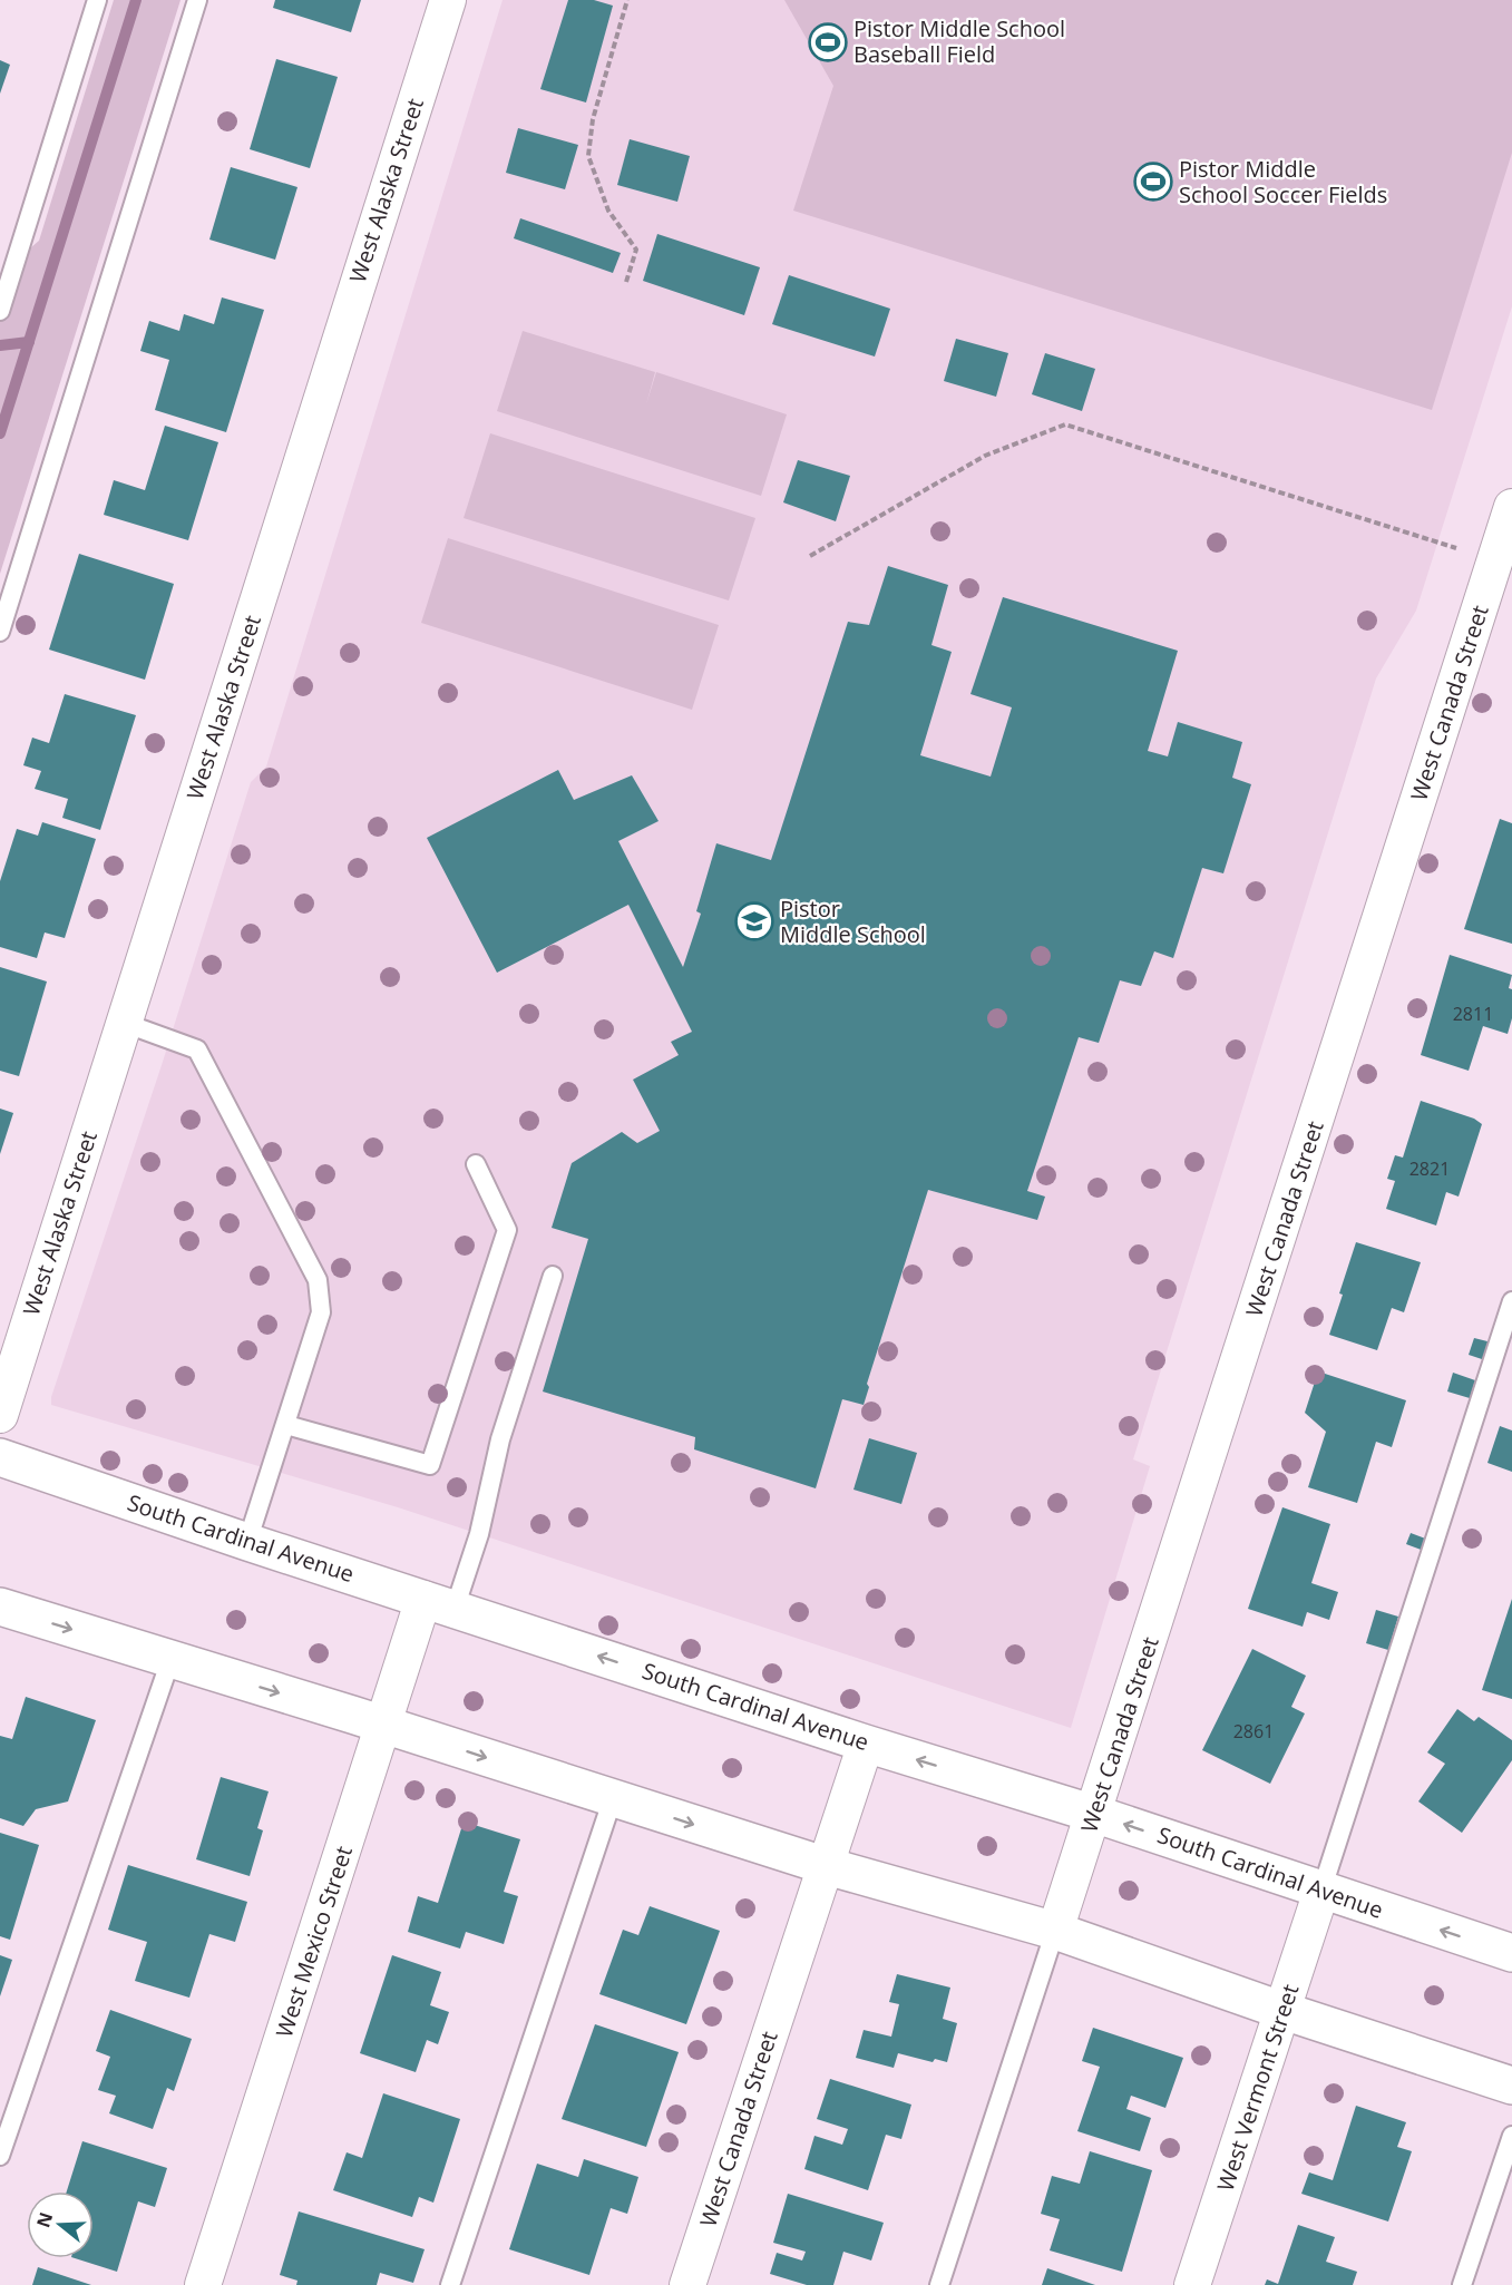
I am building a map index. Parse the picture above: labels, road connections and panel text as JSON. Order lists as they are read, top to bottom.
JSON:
{
  "streets": {
    "main road": ["South Cardinal Avenue"],
    "street": [
      "West Alaska Street",
      "West Canada Street",
      "West Mexico Street",
      "West Vermont Street"
    ]
  },
  "crossings": [
    ["West Canada Street", "South Cardinal Avenue"],
    ["South Cardinal Avenue", "West Mexico Street"],
    ["South Cardinal Avenue", "West Vermont Street"]
  ],
  "places": {
    "sports": ["Pistor Middle School Baseball Field", "Pistor Middle School Soccer Fields"],
    "school or university": ["Pistor Middle School"]
  },
  "house_numbers": ["2811", "2821", "2861"],
  "north": "left"
}
